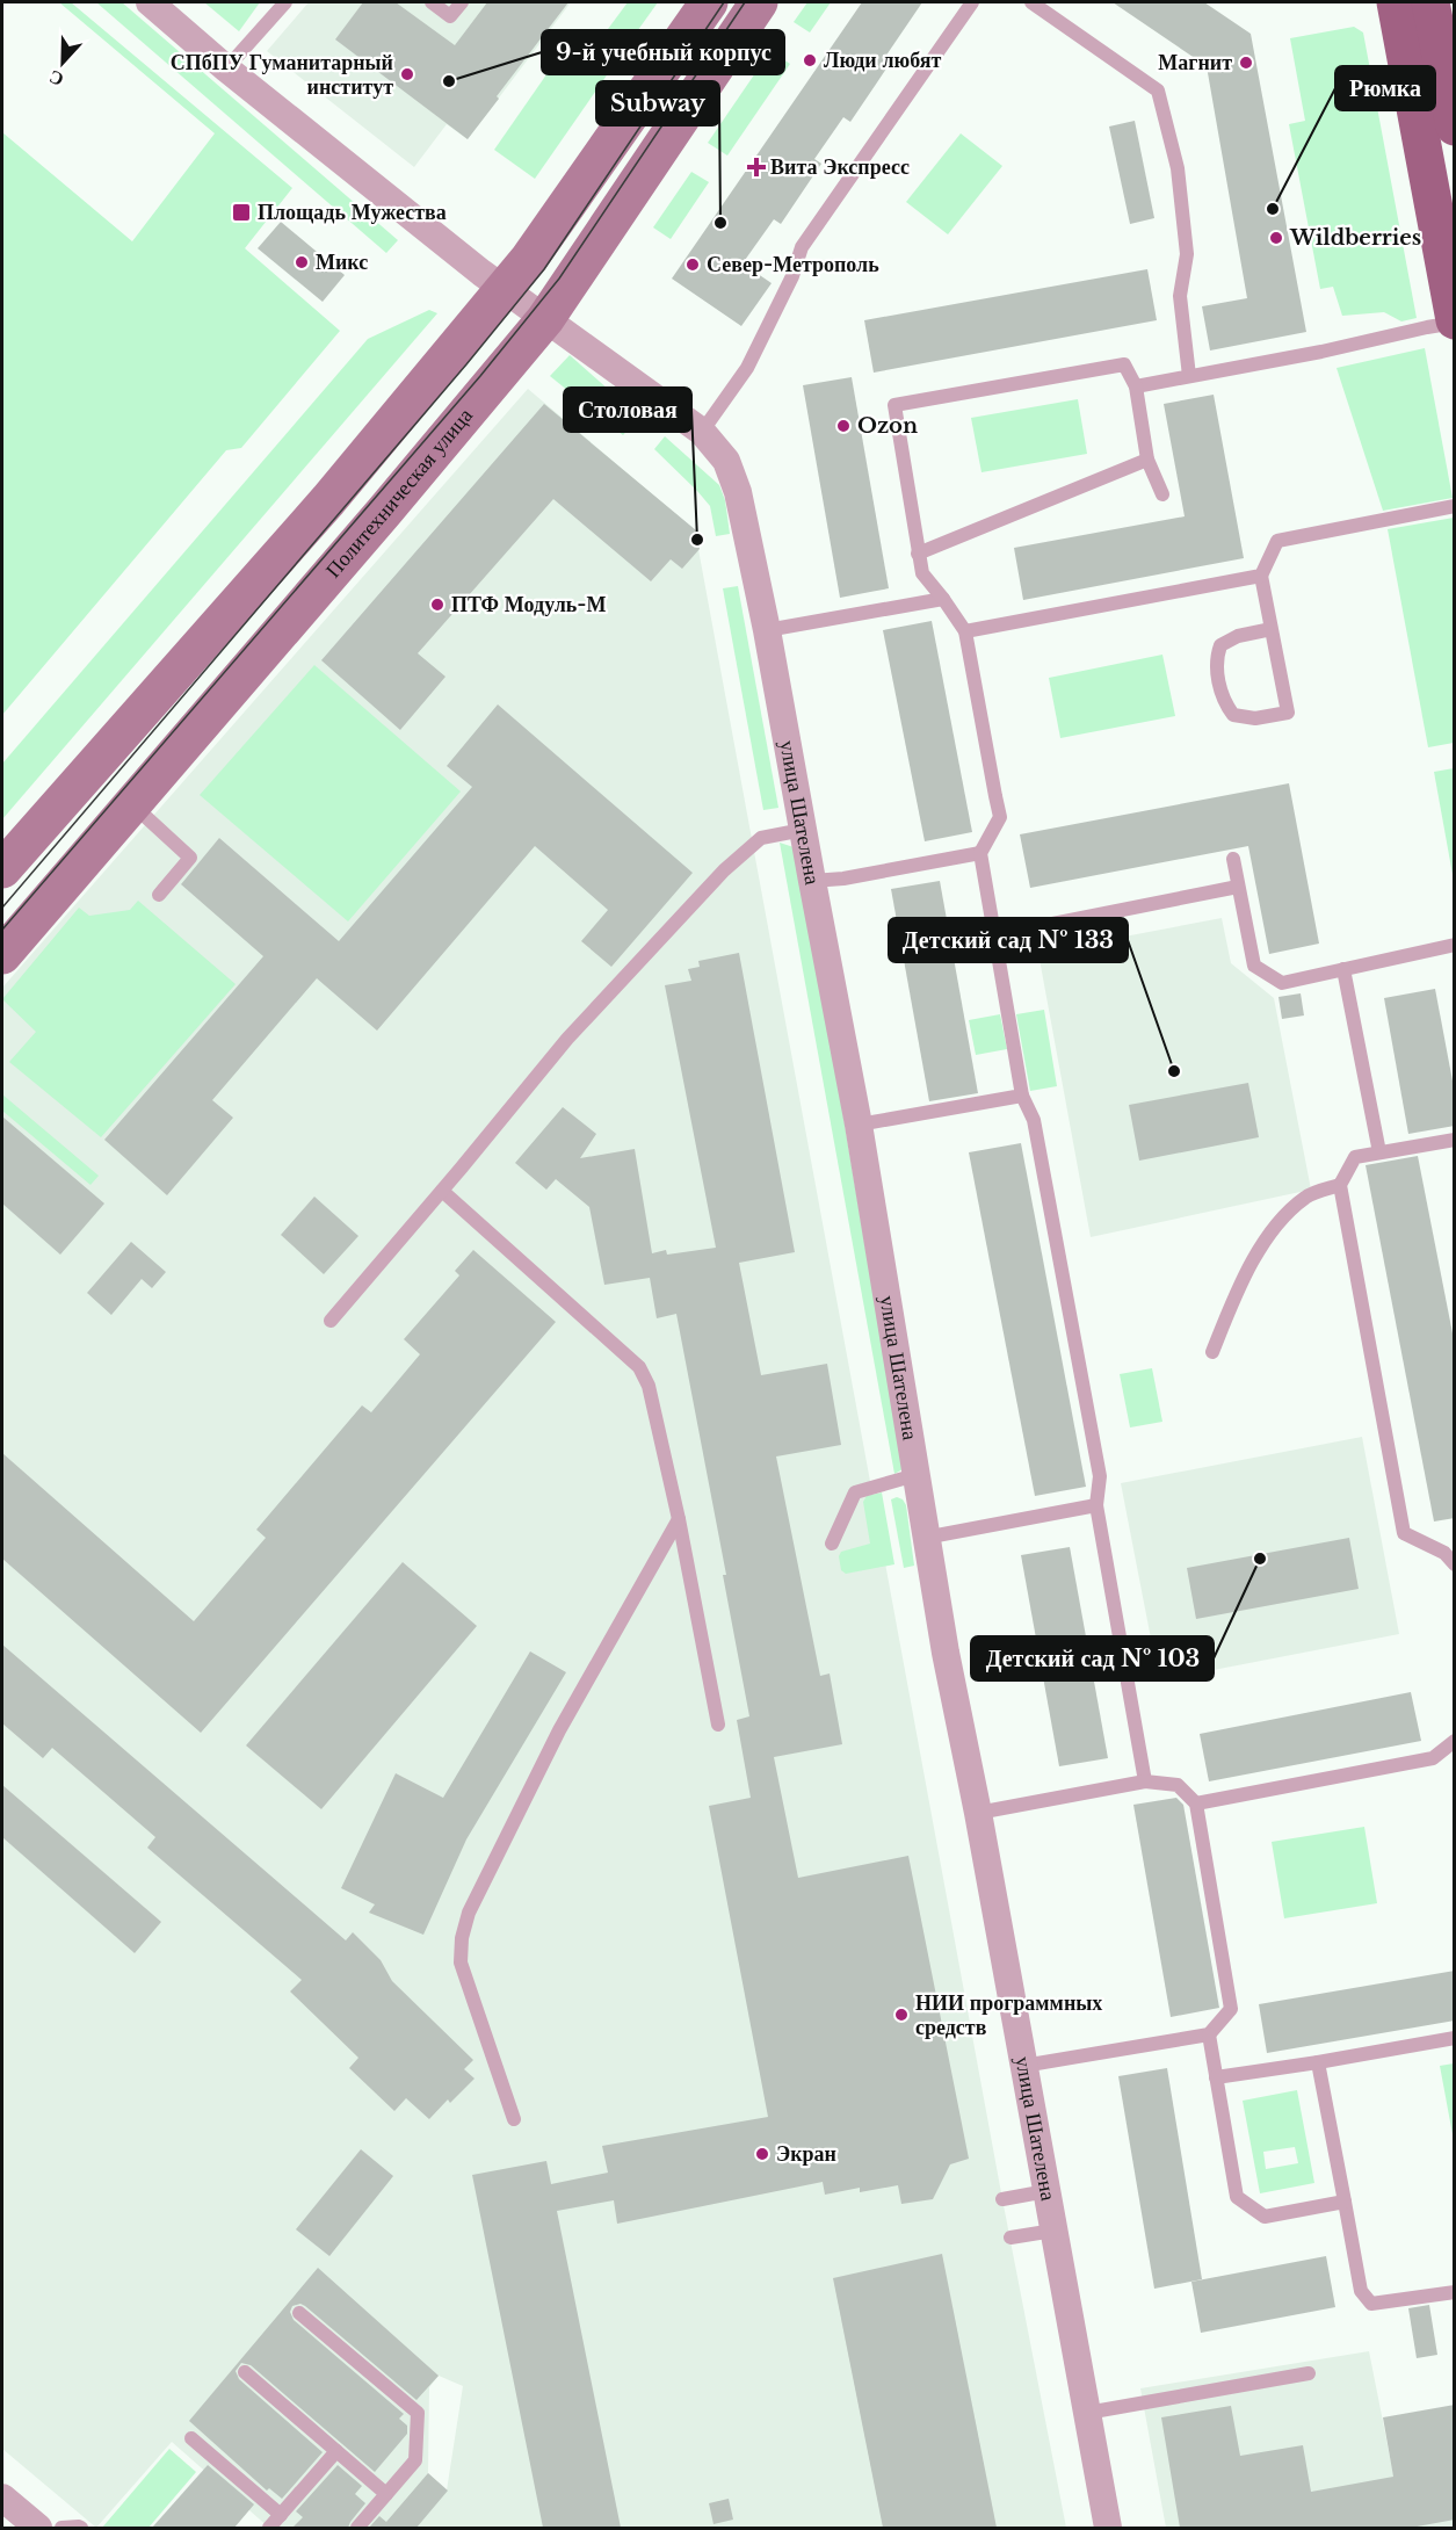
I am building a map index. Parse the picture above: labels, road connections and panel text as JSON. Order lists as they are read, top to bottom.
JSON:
{
  "streets": {
    "main road": ["Политехническая улица"],
    "street": ["улица Шателена"]
  },
  "crossings": [
    ["Политехническая улица", "улица Шателена"]
  ],
  "places": {
    "other": [
      "Люди любят",
      "Магнит",
      "СПбПУ Гуманитарный институт",
      "9-й учебный корпус",
      "Рюмка",
      "Subway",
      "Wildberries",
      "Микс",
      "Север-Метрополь",
      "Ozon",
      "Столовая",
      "ПТФ Модуль-М",
      "Детский сад № 133",
      "Детский сад № 103",
      "НИИ программных средств",
      "Экран"
    ],
    "health": ["Вита Экспресс"],
    "transit": ["Площадь Мужества"]
  },
  "north": "bottom"
}
